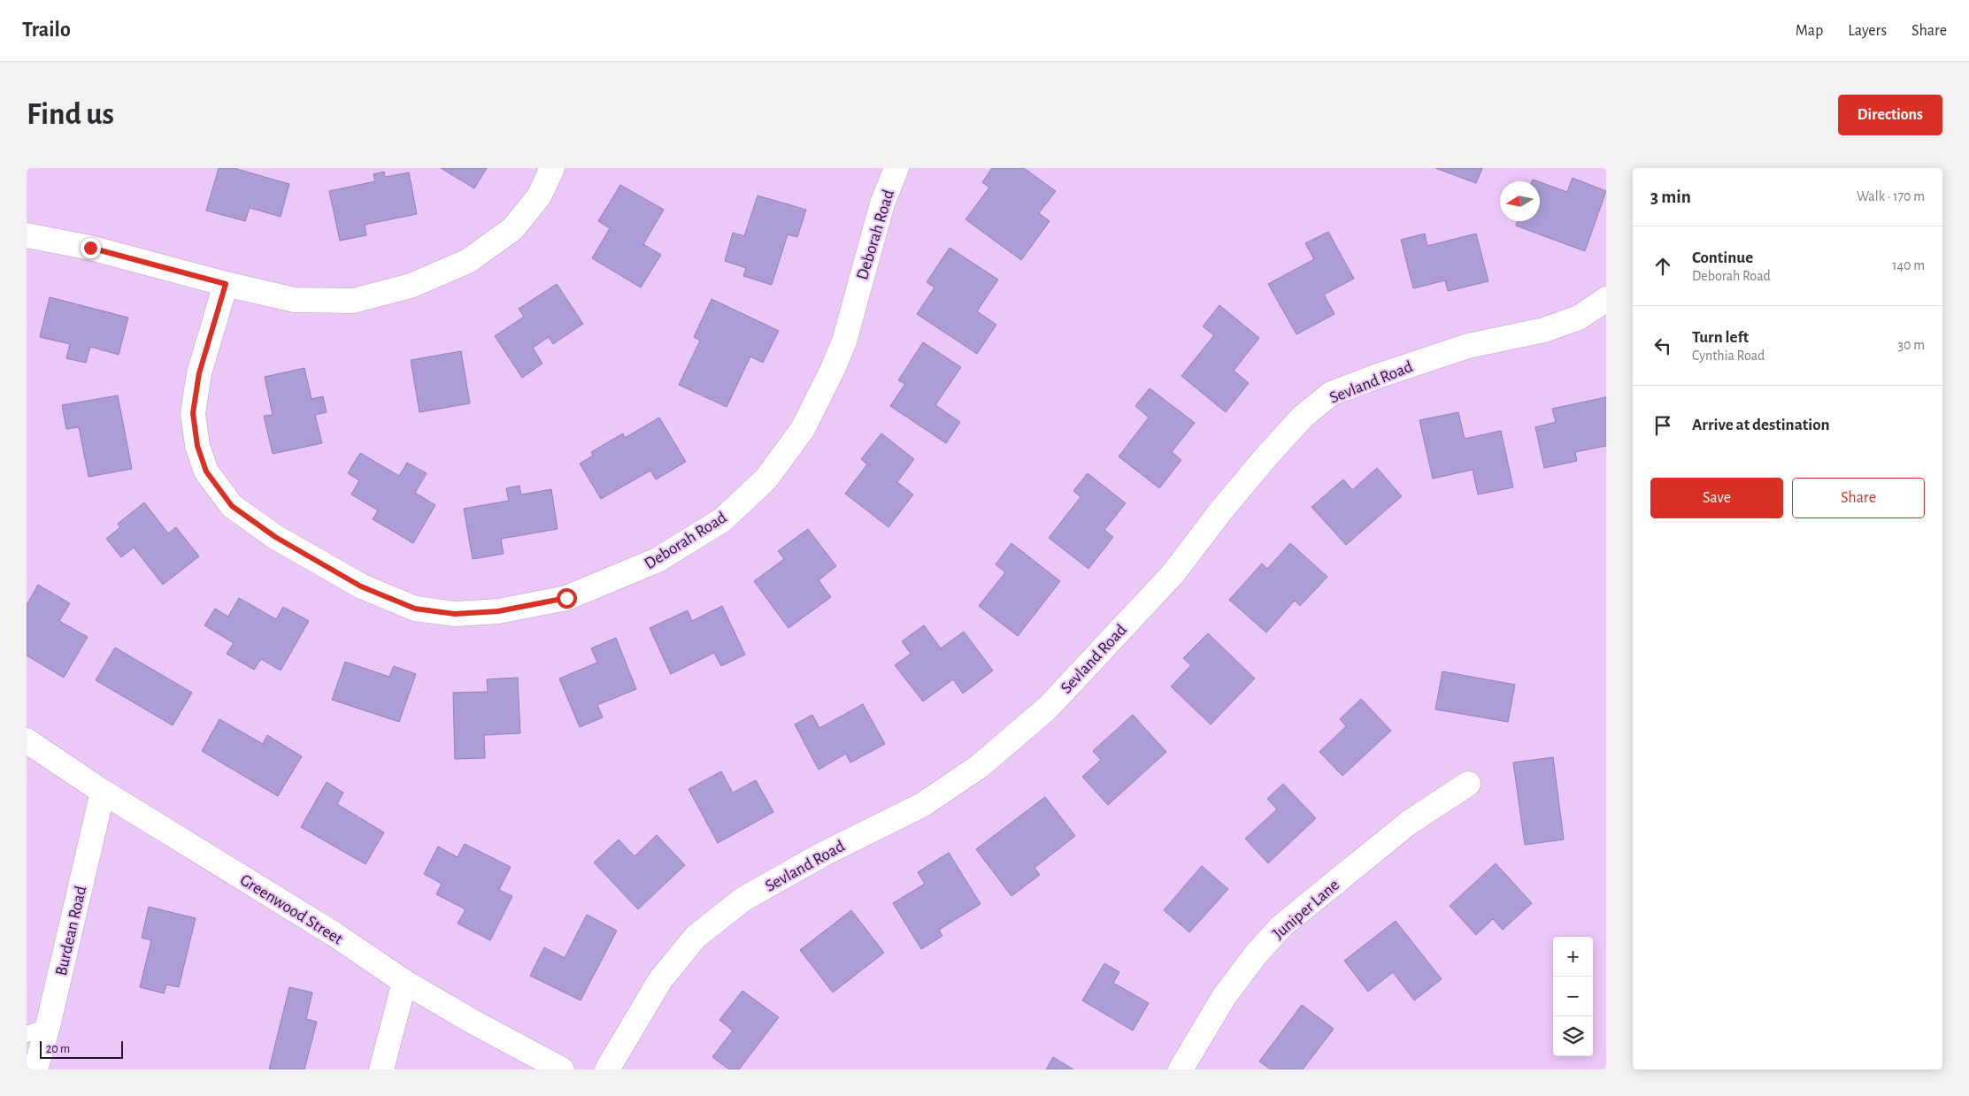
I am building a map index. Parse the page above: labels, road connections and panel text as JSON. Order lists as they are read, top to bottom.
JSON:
{
  "streets": {
    "street": [
      "Deborah Road",
      "Sevland Road",
      "Greenwood Street",
      "Juniper Lane",
      "Burdean Road"
    ]
  },
  "crossings": [
    ["Greenwood Street", "Burdean Road"]
  ],
  "scale_bar": "20 m",
  "north": "left",
  "page": {
    "header": "Trailo",
    "nav": ["Map", "Layers", "Share"],
    "buttons": [
      "Directions",
      ["Save", "Share"]
    ],
    "title": "Find us",
    "heading": ["3 min", "Walk · 170 m"],
    "list": [
      ["Continue", "Deborah Road", "140 m"],
      ["Turn left", "Cynthia Road", "30 m"],
      "Arrive at destination"
    ],
    "map_buttons": ["+", "−"],
    "scale": "20 m"
  }
}
